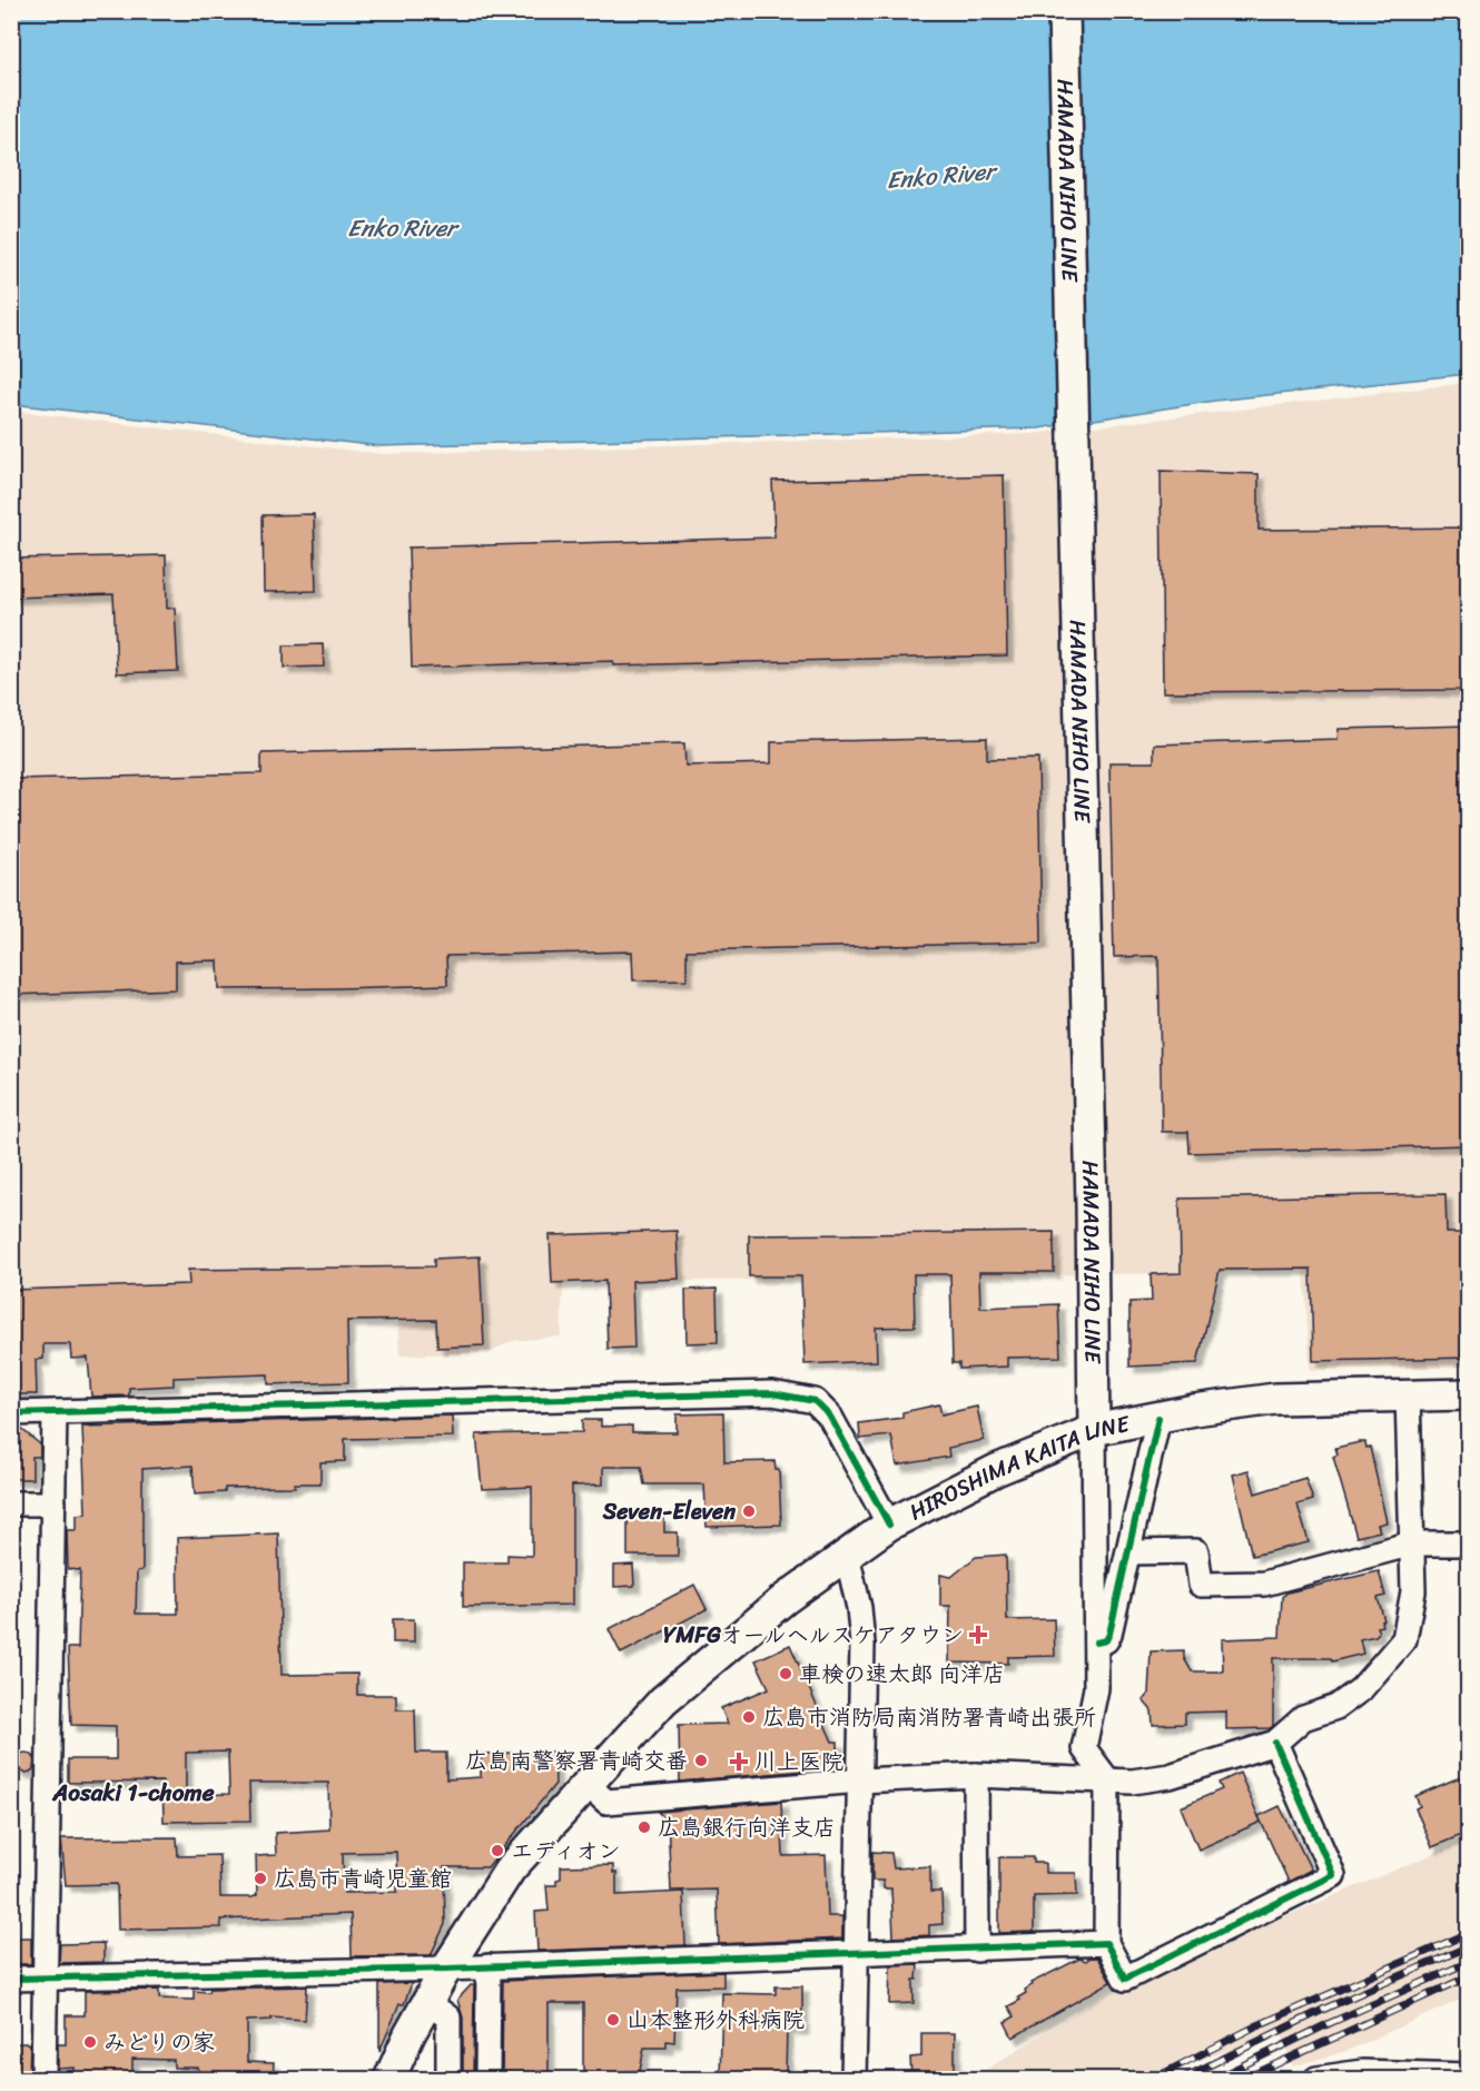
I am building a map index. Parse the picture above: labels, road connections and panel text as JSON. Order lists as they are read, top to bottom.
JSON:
{
  "streets": {
    "main road": ["HAMADA NIHO LINE", "HIROSHIMA KAITA LINE"]
  },
  "crossings": [
    ["HAMADA NIHO LINE", "HIROSHIMA KAITA LINE"]
  ],
  "districts": ["Aosaki 1-chome"],
  "water": ["Enko River"],
  "places": {
    "other": [
      "Seven-Eleven",
      "車検の速太郎 向洋店",
      "広島市消防局南消防署青崎出張所",
      "広島南警察署青崎交番",
      "広島銀行向洋支店",
      "エディオン",
      "広島市青崎児童館",
      "山本整形外科病院",
      "みどりの家"
    ],
    "health": ["YMFGオールヘルスケアタウン", "川上医院"]
  }
}
